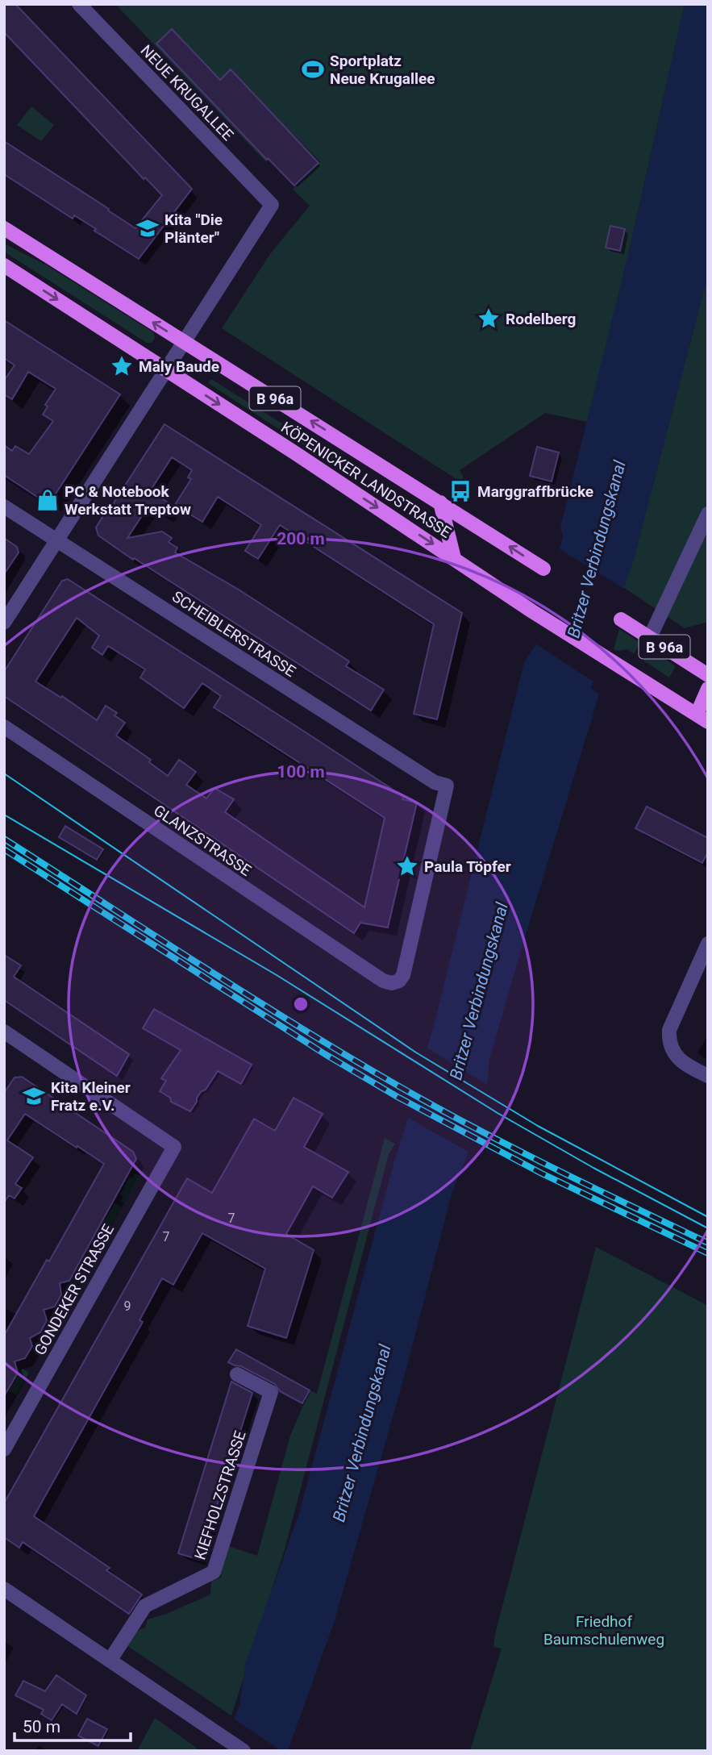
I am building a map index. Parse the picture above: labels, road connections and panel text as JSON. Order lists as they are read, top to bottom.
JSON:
{
  "streets": {
    "main road": ["B 96a", "KÖPENICKER LANDSTRASSE"],
    "street": [
      "NEUE KRUGALLEE",
      "SCHEIBLERSTRASSE",
      "GLANZSTRASSE",
      "GONDEKER STRASSE",
      "KIEFHOLZSTRASSE"
    ]
  },
  "crossings": [
    ["NEUE KRUGALLEE", "KÖPENICKER LANDSTRASSE"],
    ["SCHEIBLERSTRASSE", "GLANZSTRASSE"]
  ],
  "water": ["Britzer Verbindungskanal"],
  "parks": ["Friedhof Baumschulenweg"],
  "places": {
    "sports": ["Sportplatz Neue Krugallee"],
    "school or university": ["Kita \"Die Plänter\"", "Kita Kleiner Fratz e.V."],
    "place": ["Rodelberg", "Maly Baude", "Paula Töpfer"],
    "bus stop": ["Marggraffbrücke"],
    "shop": ["PC & Notebook Werkstatt Treptow"]
  },
  "house_numbers": ["7", "7", "9"],
  "scale_bar": "50 m",
  "rings": ["200 m", "100 m"]
}
